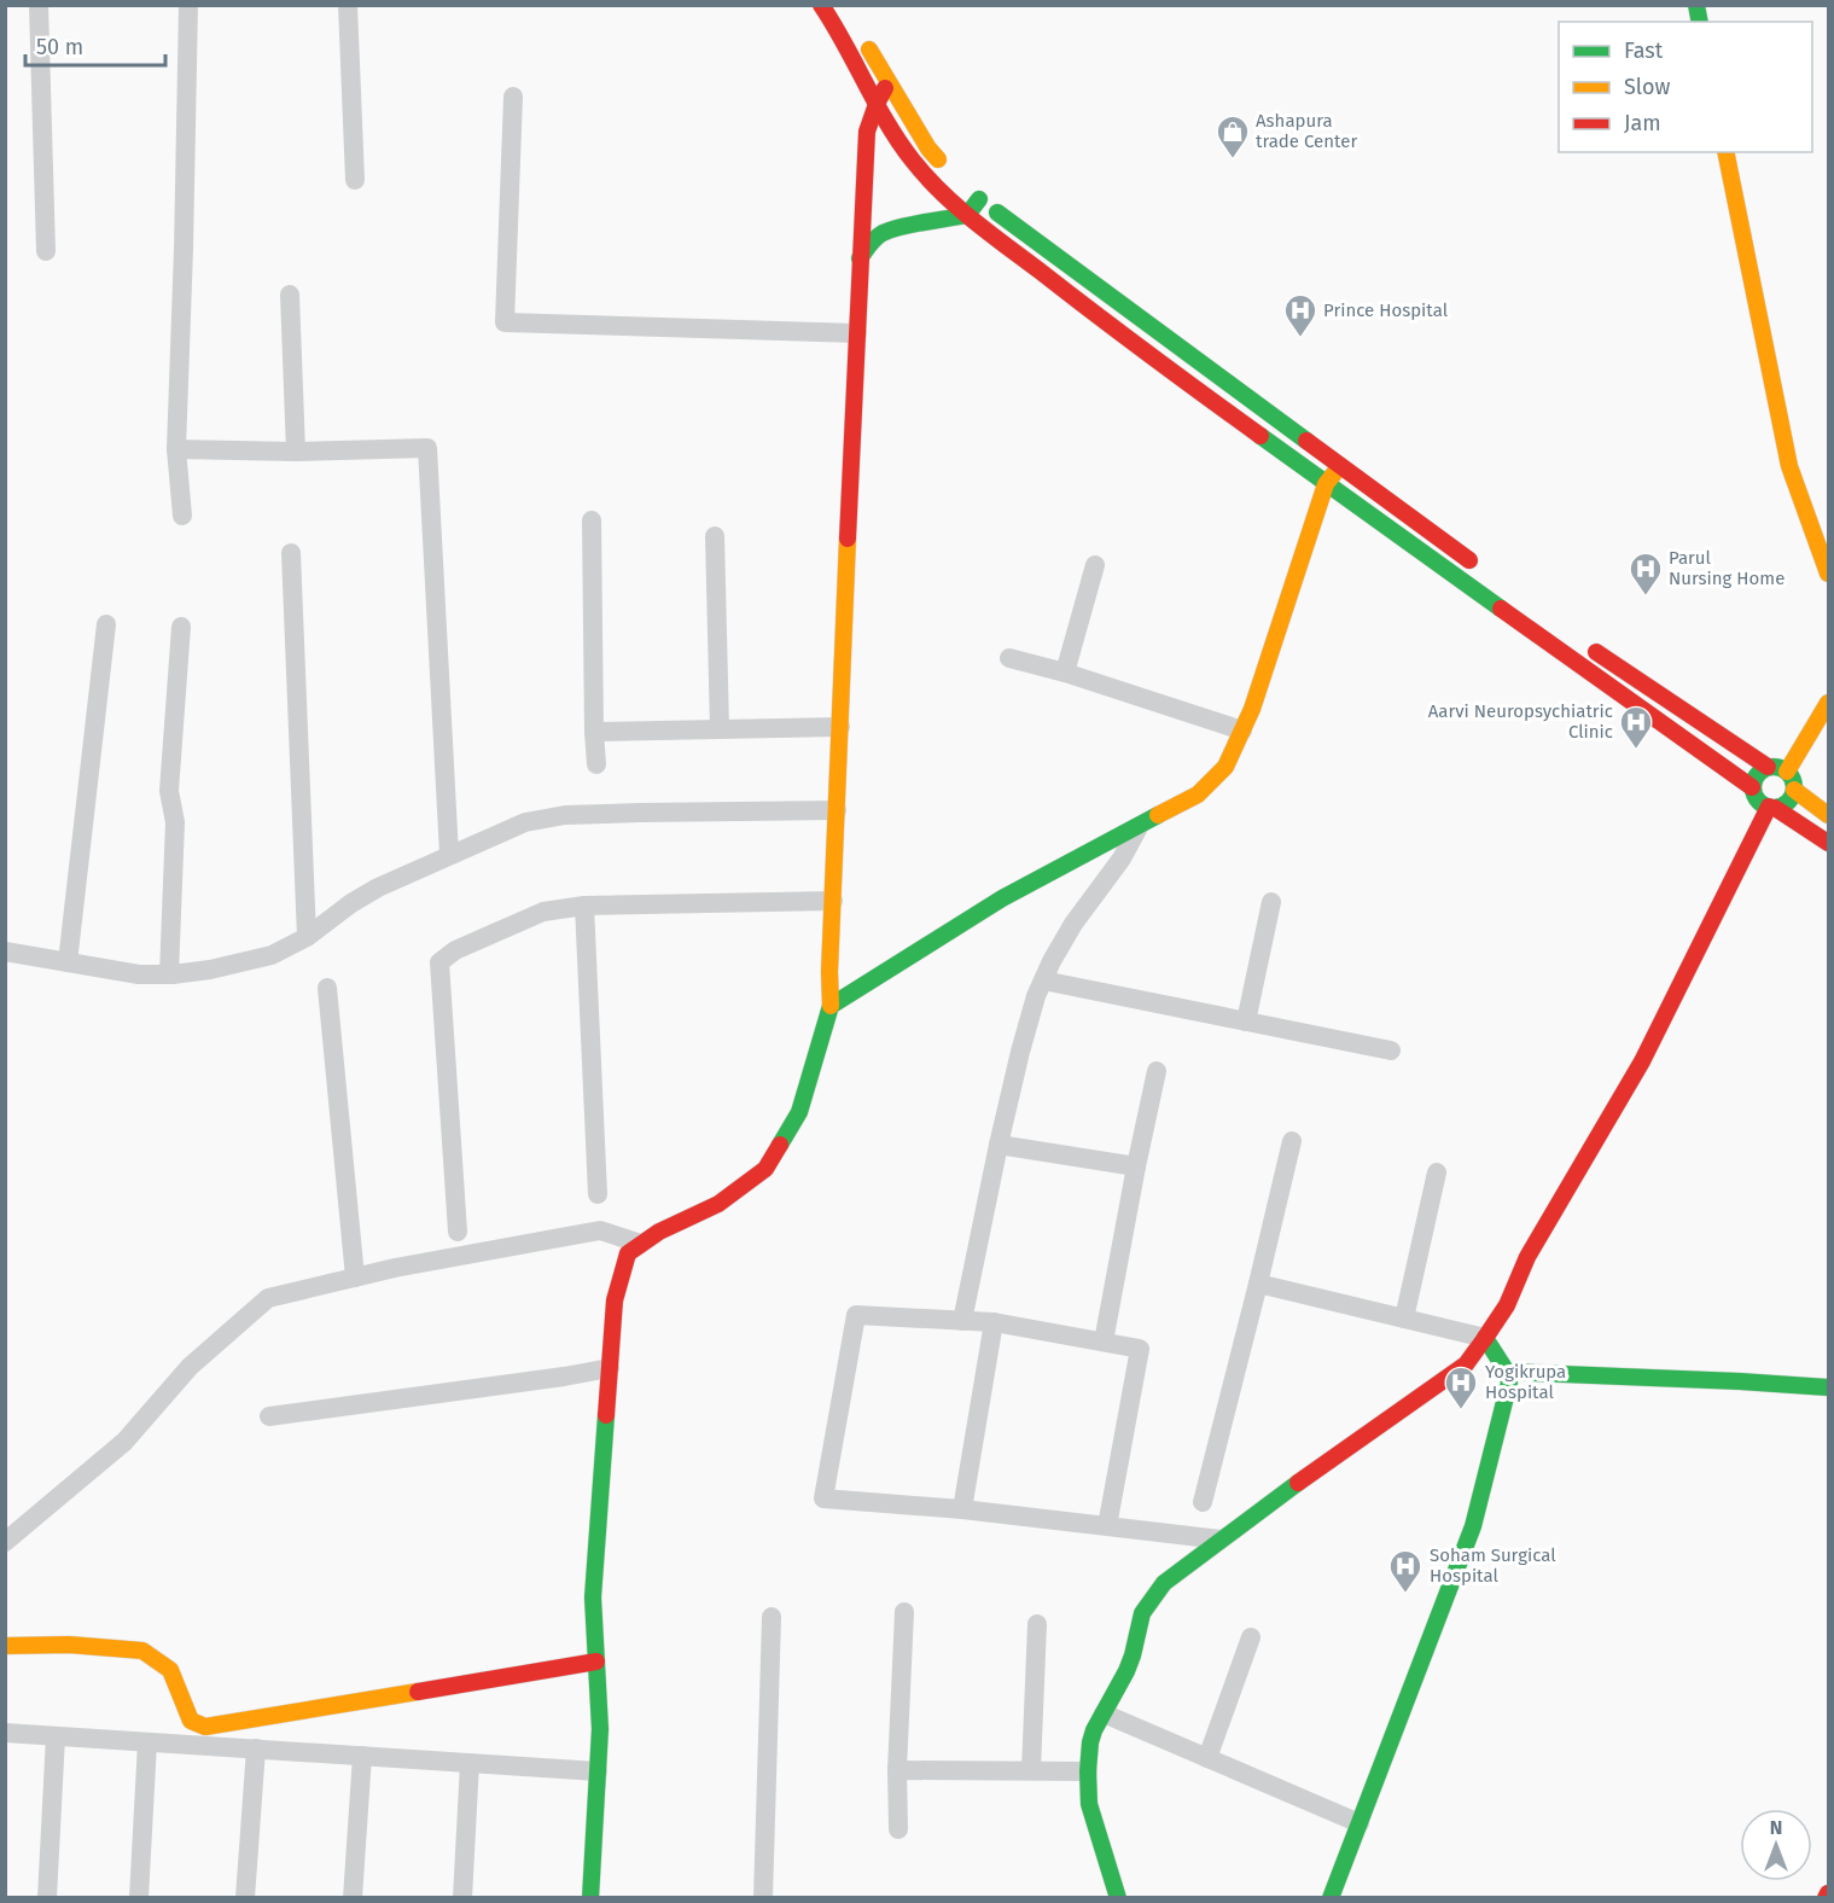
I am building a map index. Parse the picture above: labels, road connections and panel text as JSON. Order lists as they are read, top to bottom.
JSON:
{
  "places": {
    "shop": ["Ashapura trade Center"],
    "hospital": [
      "Prince Hospital",
      "Parul Nursing Home",
      "Aarvi Neuropsychiatric Clinic",
      "Yogikrupa Hospital",
      "Soham Surgical Hospital"
    ]
  },
  "legend": ["Fast", "Slow", "Jam"],
  "scale_bar": "50 m",
  "north": "top"
}
